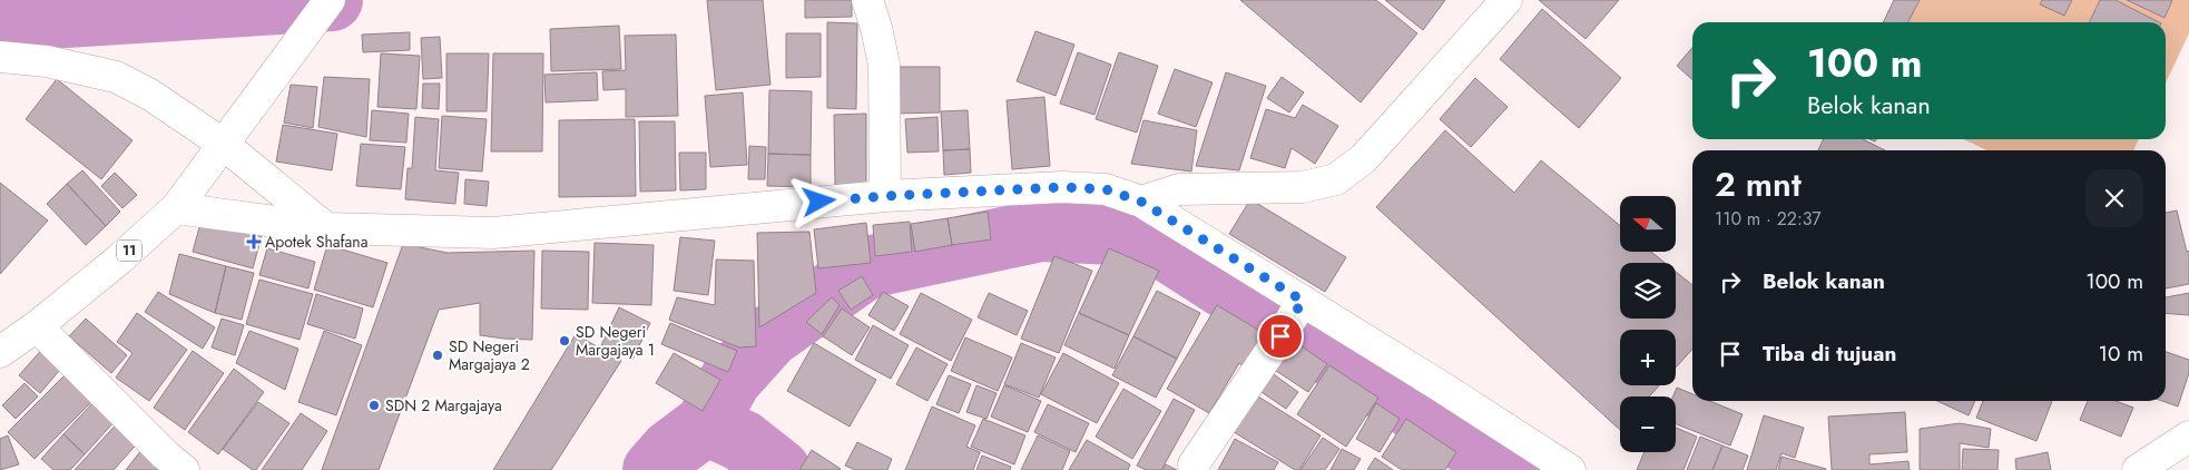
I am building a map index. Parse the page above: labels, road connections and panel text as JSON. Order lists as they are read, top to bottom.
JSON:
{
  "streets": {
    "main road": ["11"]
  },
  "places": {
    "health": ["Apotek Shafana"],
    "other": ["SD Negeri Margajaya 1", "SD Negeri Margajaya 2", "SDN 2 Margajaya"]
  },
  "north": "left",
  "page": {
    "turn": ["100 m", "Belok kanan"],
    "heading": ["2 mnt", "110 m · 22:37"],
    "map_buttons": ["+", "−"],
    "list": [
      {
        "name": "Belok kanan",
        "value": "100 m"
      },
      {
        "name": "Tiba di tujuan",
        "value": "10 m"
      }
    ]
  }
}
